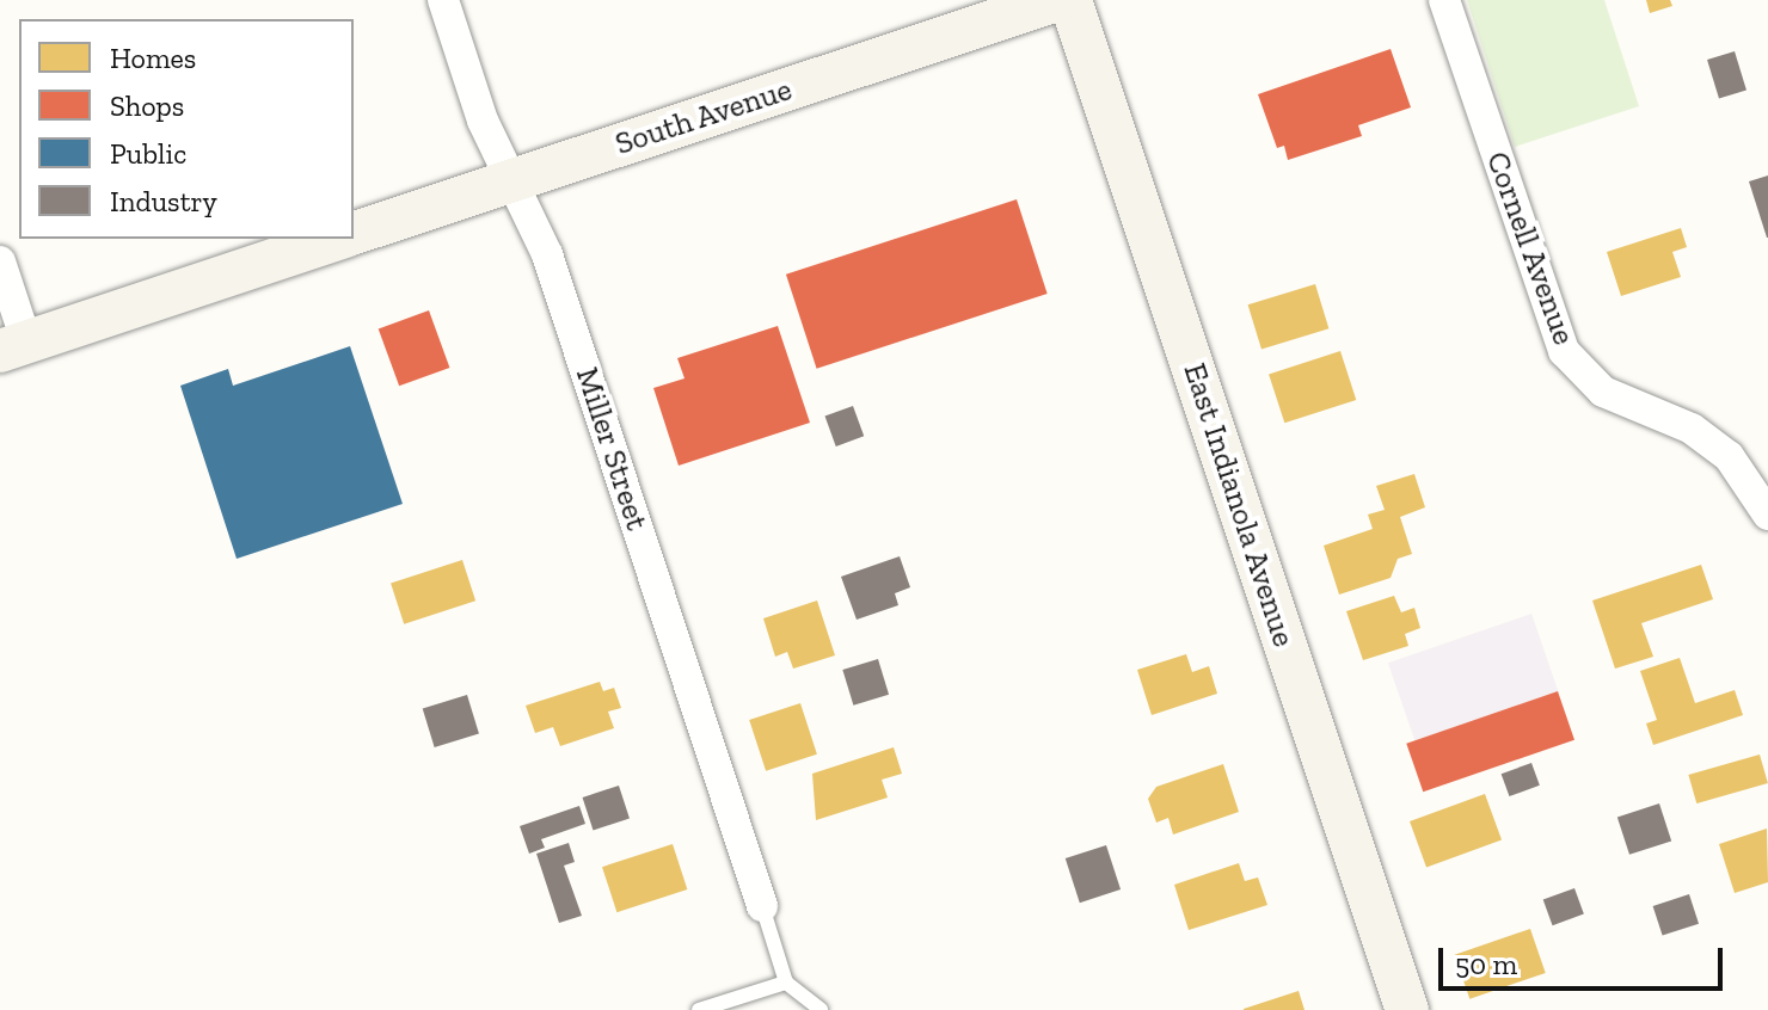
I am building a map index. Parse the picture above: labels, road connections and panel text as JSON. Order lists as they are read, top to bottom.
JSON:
{
  "streets": {
    "main road": ["South Avenue", "East Indianola Avenue"],
    "street": ["Cornell Avenue", "Miller Street"]
  },
  "crossings": [
    ["South Avenue", "Miller Street"]
  ],
  "legend": [
    "Homes",
    "Shops",
    "Public",
    "Industry"
  ],
  "scale_bar": "50 m"
}
